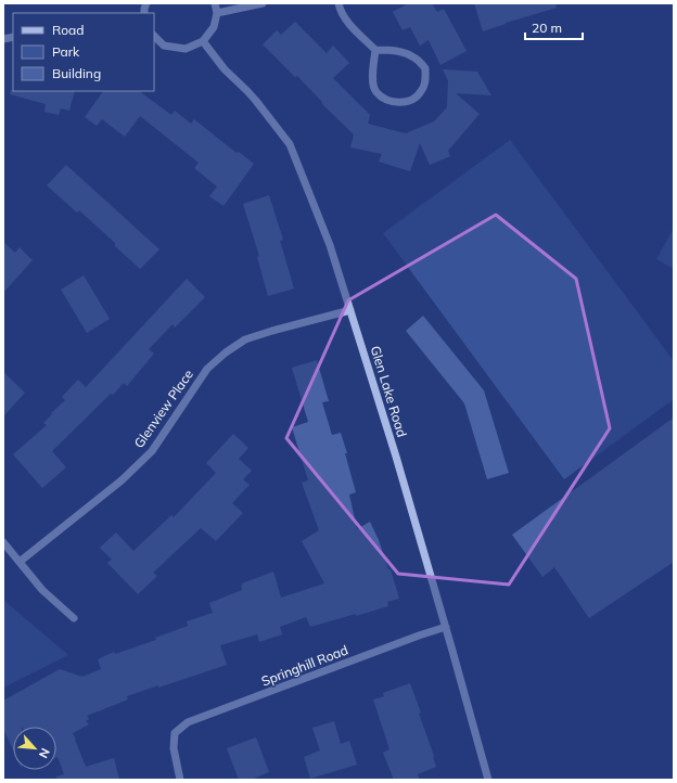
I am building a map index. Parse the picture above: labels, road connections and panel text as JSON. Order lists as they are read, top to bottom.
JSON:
{
  "streets": {
    "street": ["Glen Lake Road", "Glenview Place", "Springhill Road"]
  },
  "crossings": [
    ["Glen Lake Road", "Glenview Place"],
    ["Glen Lake Road", "Springhill Road"]
  ],
  "legend": ["Road", "Park", "Building"],
  "scale_bar": "20 m",
  "north": "bottom right"
}
